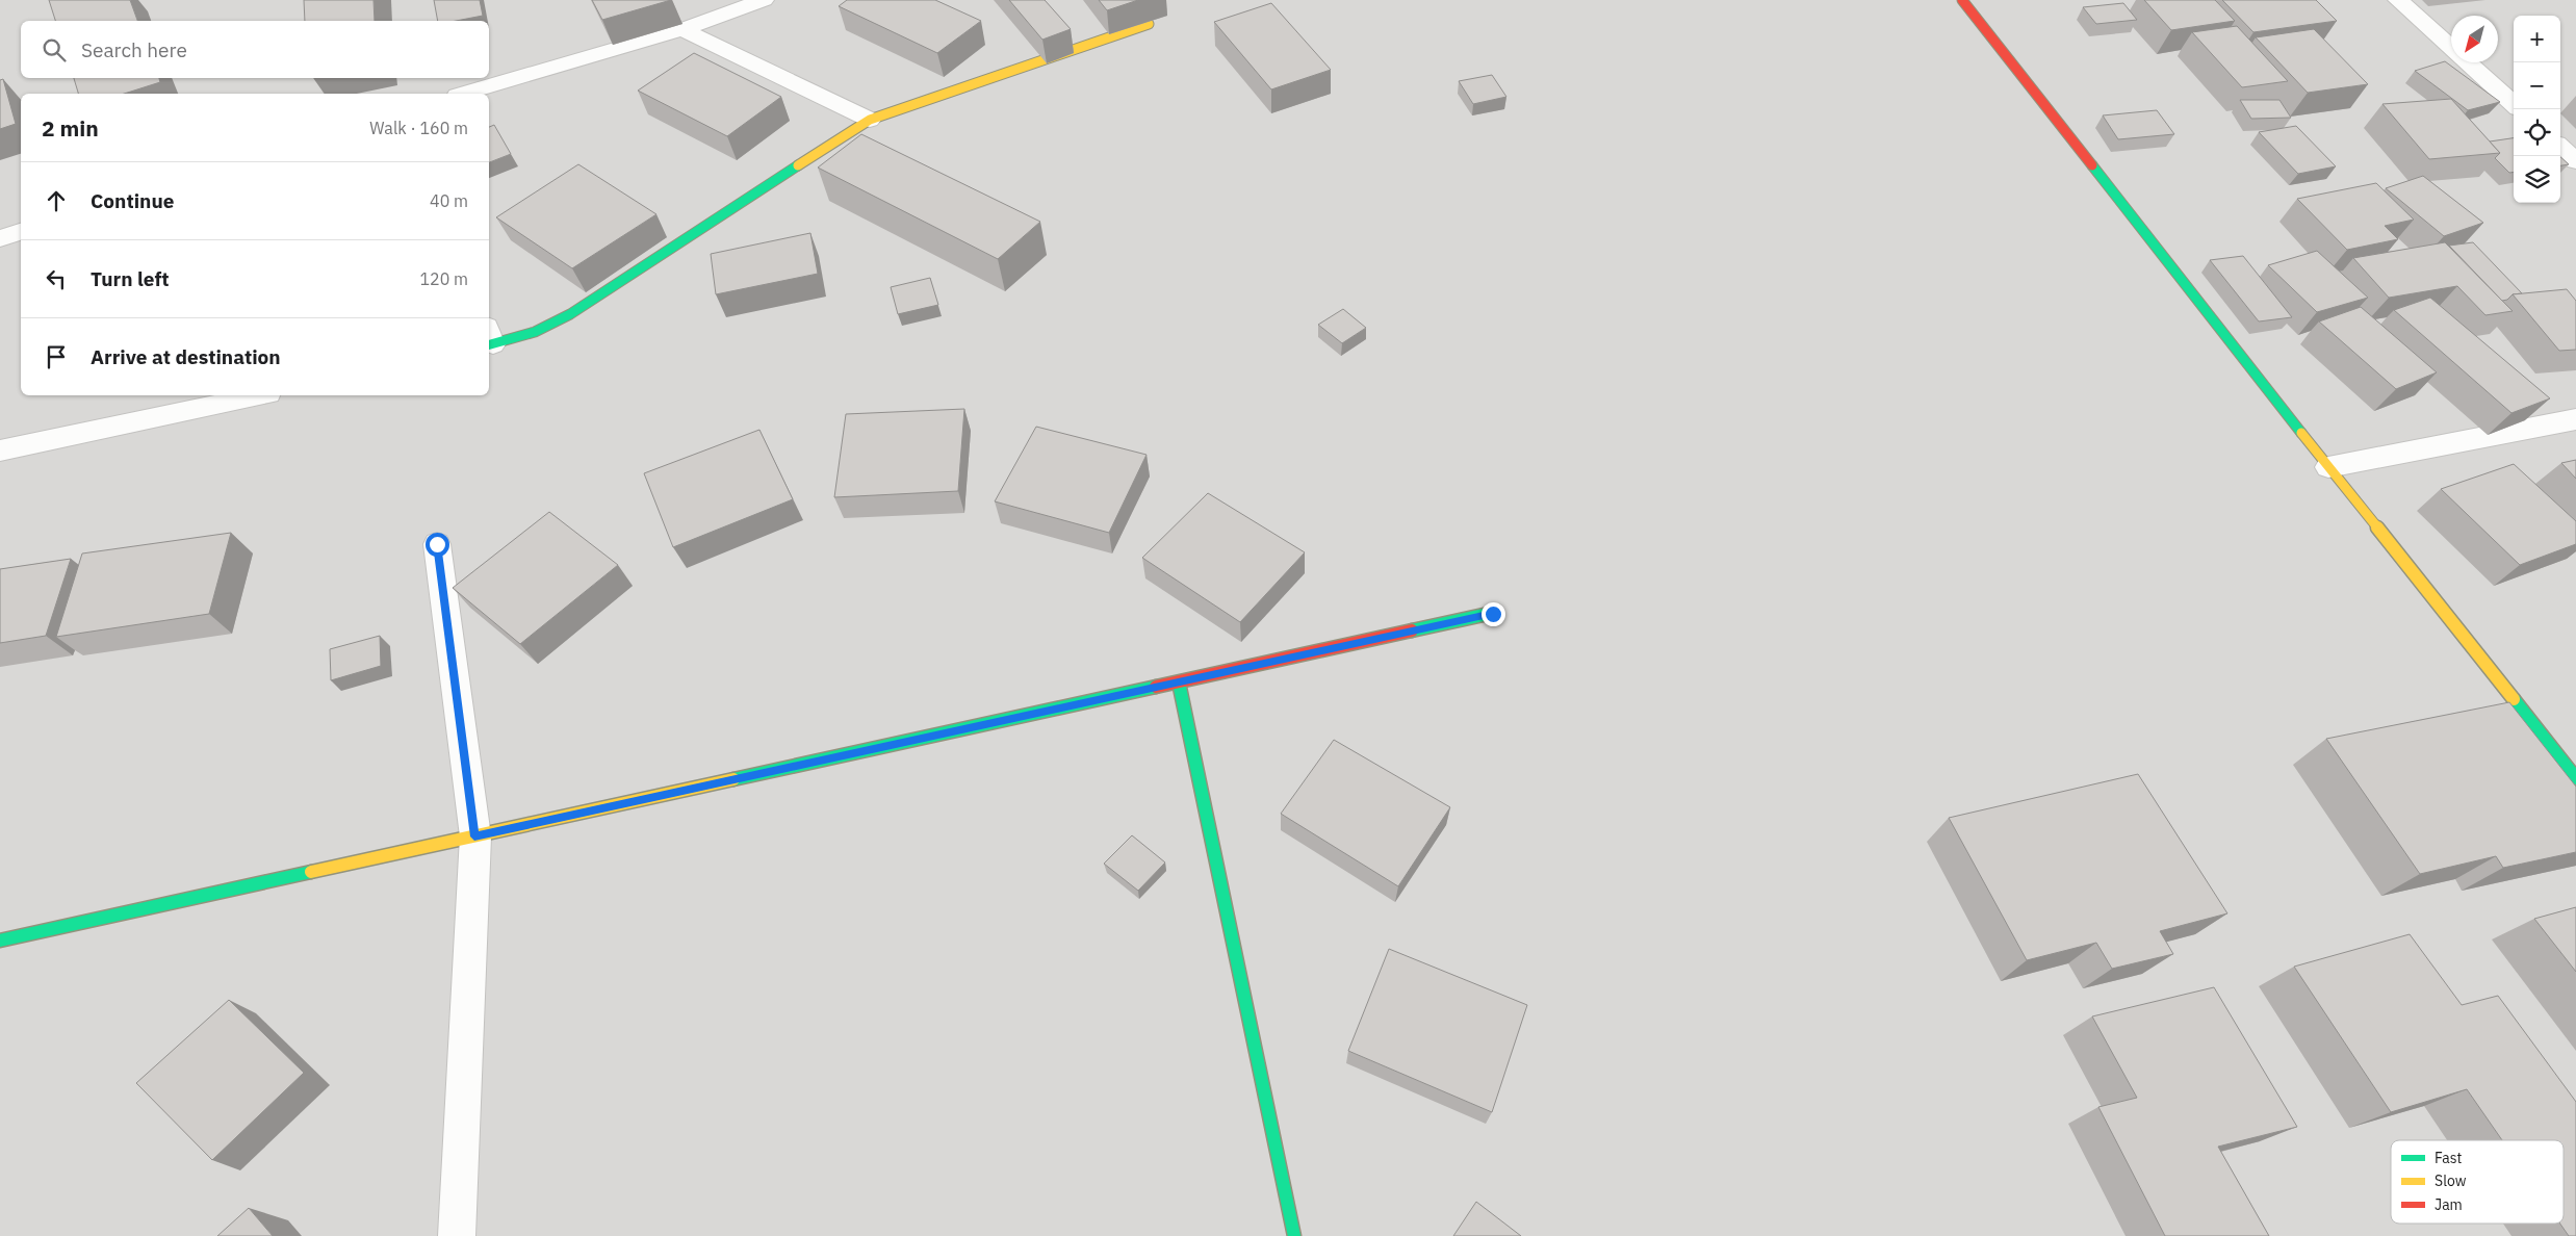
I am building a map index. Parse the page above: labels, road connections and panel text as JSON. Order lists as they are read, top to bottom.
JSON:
{
  "legend": ["Fast", "Slow", "Jam"],
  "north": "bottom left",
  "page": {
    "map_buttons": ["+", "−"],
    "search": "Search here",
    "heading": ["2 min", "Walk · 160 m"],
    "list": [
      ["Continue", "40 m"],
      ["Turn left", "120 m"],
      "Arrive at destination"
    ]
  }
}
